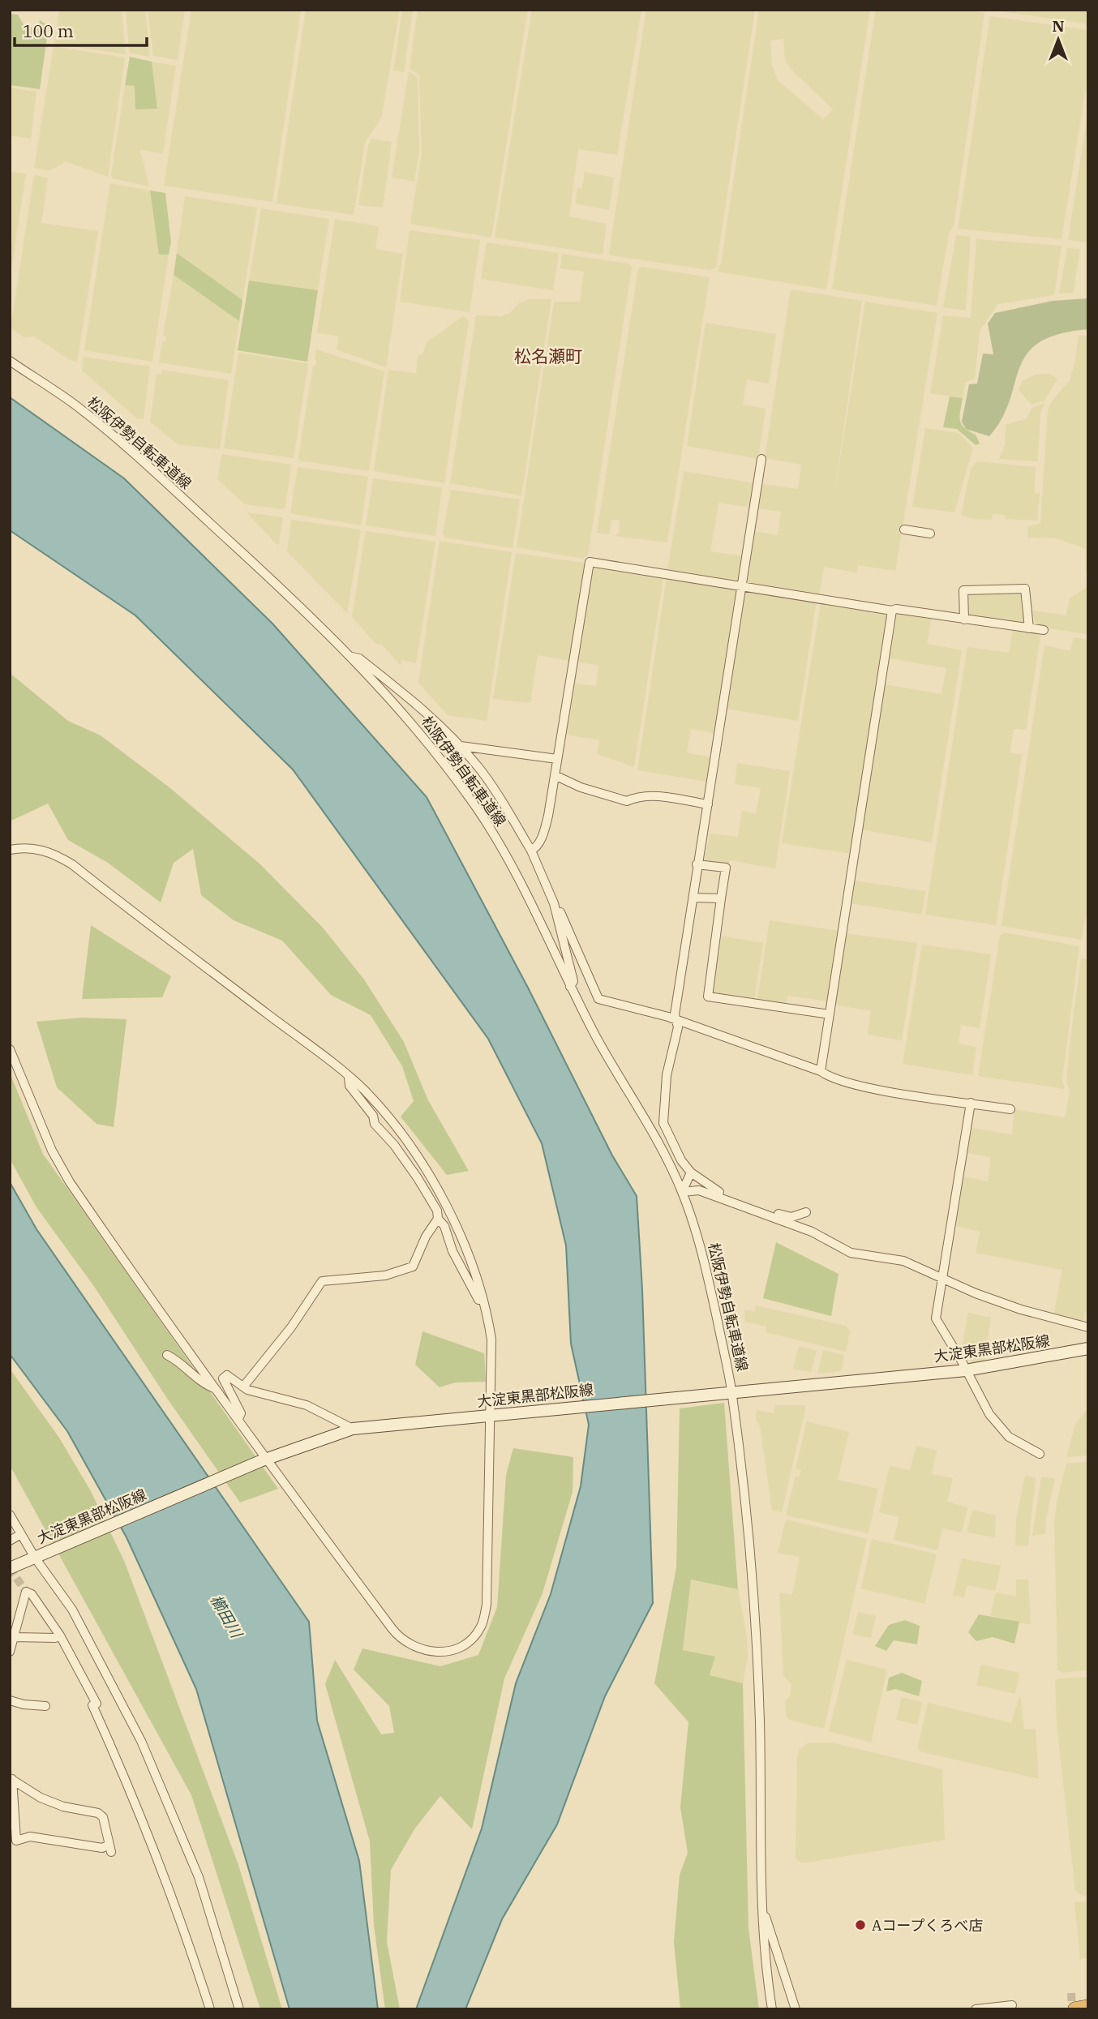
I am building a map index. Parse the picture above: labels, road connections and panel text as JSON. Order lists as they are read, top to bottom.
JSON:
{
  "streets": {
    "main road": ["大淀東黒部松阪線"],
    "street": ["松阪伊勢自転車道線"]
  },
  "crossings": [
    ["松阪伊勢自転車道線", "大淀東黒部松阪線"]
  ],
  "districts": ["松名瀬町"],
  "water": ["櫛田川"],
  "places": ["Aコープくろべ店"],
  "scale_bar": "100 m",
  "north": "top"
}
